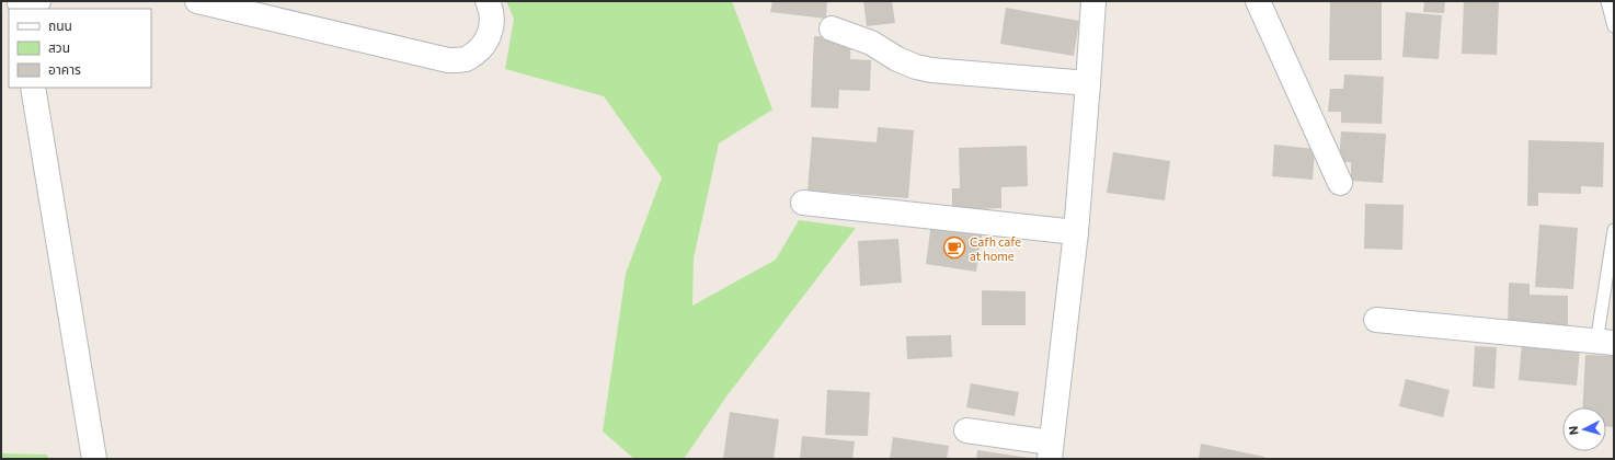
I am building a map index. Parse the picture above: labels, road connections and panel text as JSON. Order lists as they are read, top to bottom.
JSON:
{
  "places": {
    "cafe": ["Cafh cafe at home"]
  },
  "legend": ["ถนน", "สวน", "อาคาร"],
  "north": "left"
}
